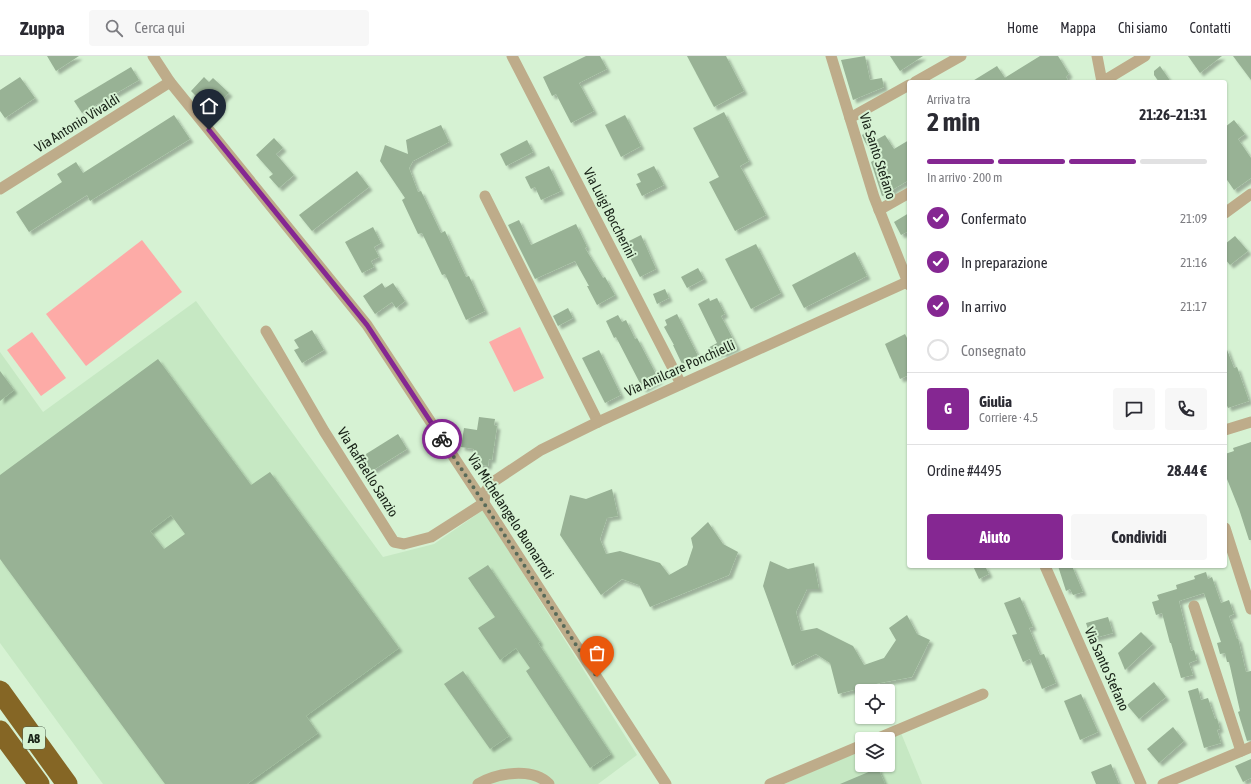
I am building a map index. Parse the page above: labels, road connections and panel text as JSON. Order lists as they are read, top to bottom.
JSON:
{
  "streets": {
    "highway": ["A8"],
    "street": [
      "Via Antonio Vivaldi",
      "Via Santo Stefano",
      "Via Luigi Boccherini",
      "Via Amilcare Ponchielli",
      "Via Raffaello Sanzio",
      "Via Michelangelo Buonarroti"
    ]
  },
  "crossings": [
    ["Via Antonio Vivaldi", "Via Michelangelo Buonarroti"],
    ["Via Luigi Boccherini", "Via Amilcare Ponchielli"],
    ["Via Amilcare Ponchielli", "Via Raffaello Sanzio"],
    ["Via Amilcare Ponchielli", "Via Michelangelo Buonarroti"],
    ["Via Raffaello Sanzio", "Via Michelangelo Buonarroti"]
  ],
  "page": {
    "header": "Zuppa",
    "search": "Cerca qui",
    "nav": [
      "Home",
      "Mappa",
      "Chi siamo",
      "Contatti"
    ],
    "heading": ["2 min", "Arriva tra", "21:26–21:31"],
    "panel": [
      "Giulia",
      "Corriere · 4.5",
      "Ordine #4495",
      "28.44 €"
    ],
    "bar": "In arrivo · 200 m",
    "list": [
      ["Confermato", "21:09"],
      ["In preparazione", "21:16"],
      ["In arrivo", "21:17"],
      "Consegnato"
    ],
    "round": "G",
    "buttons": ["Aiuto", "Condividi"]
  }
}
